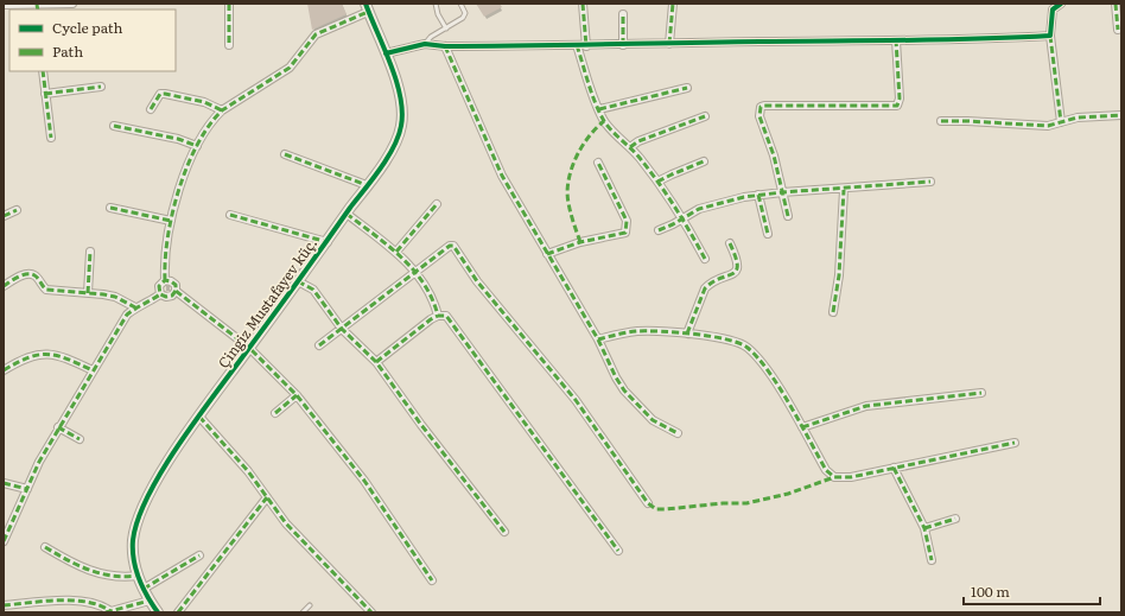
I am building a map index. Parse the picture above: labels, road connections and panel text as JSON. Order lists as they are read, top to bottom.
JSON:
{
  "streets": {
    "street": ["Çingiz Mustafayev küç."]
  },
  "legend": ["Cycle path", "Path"],
  "scale_bar": "100 m"
}
